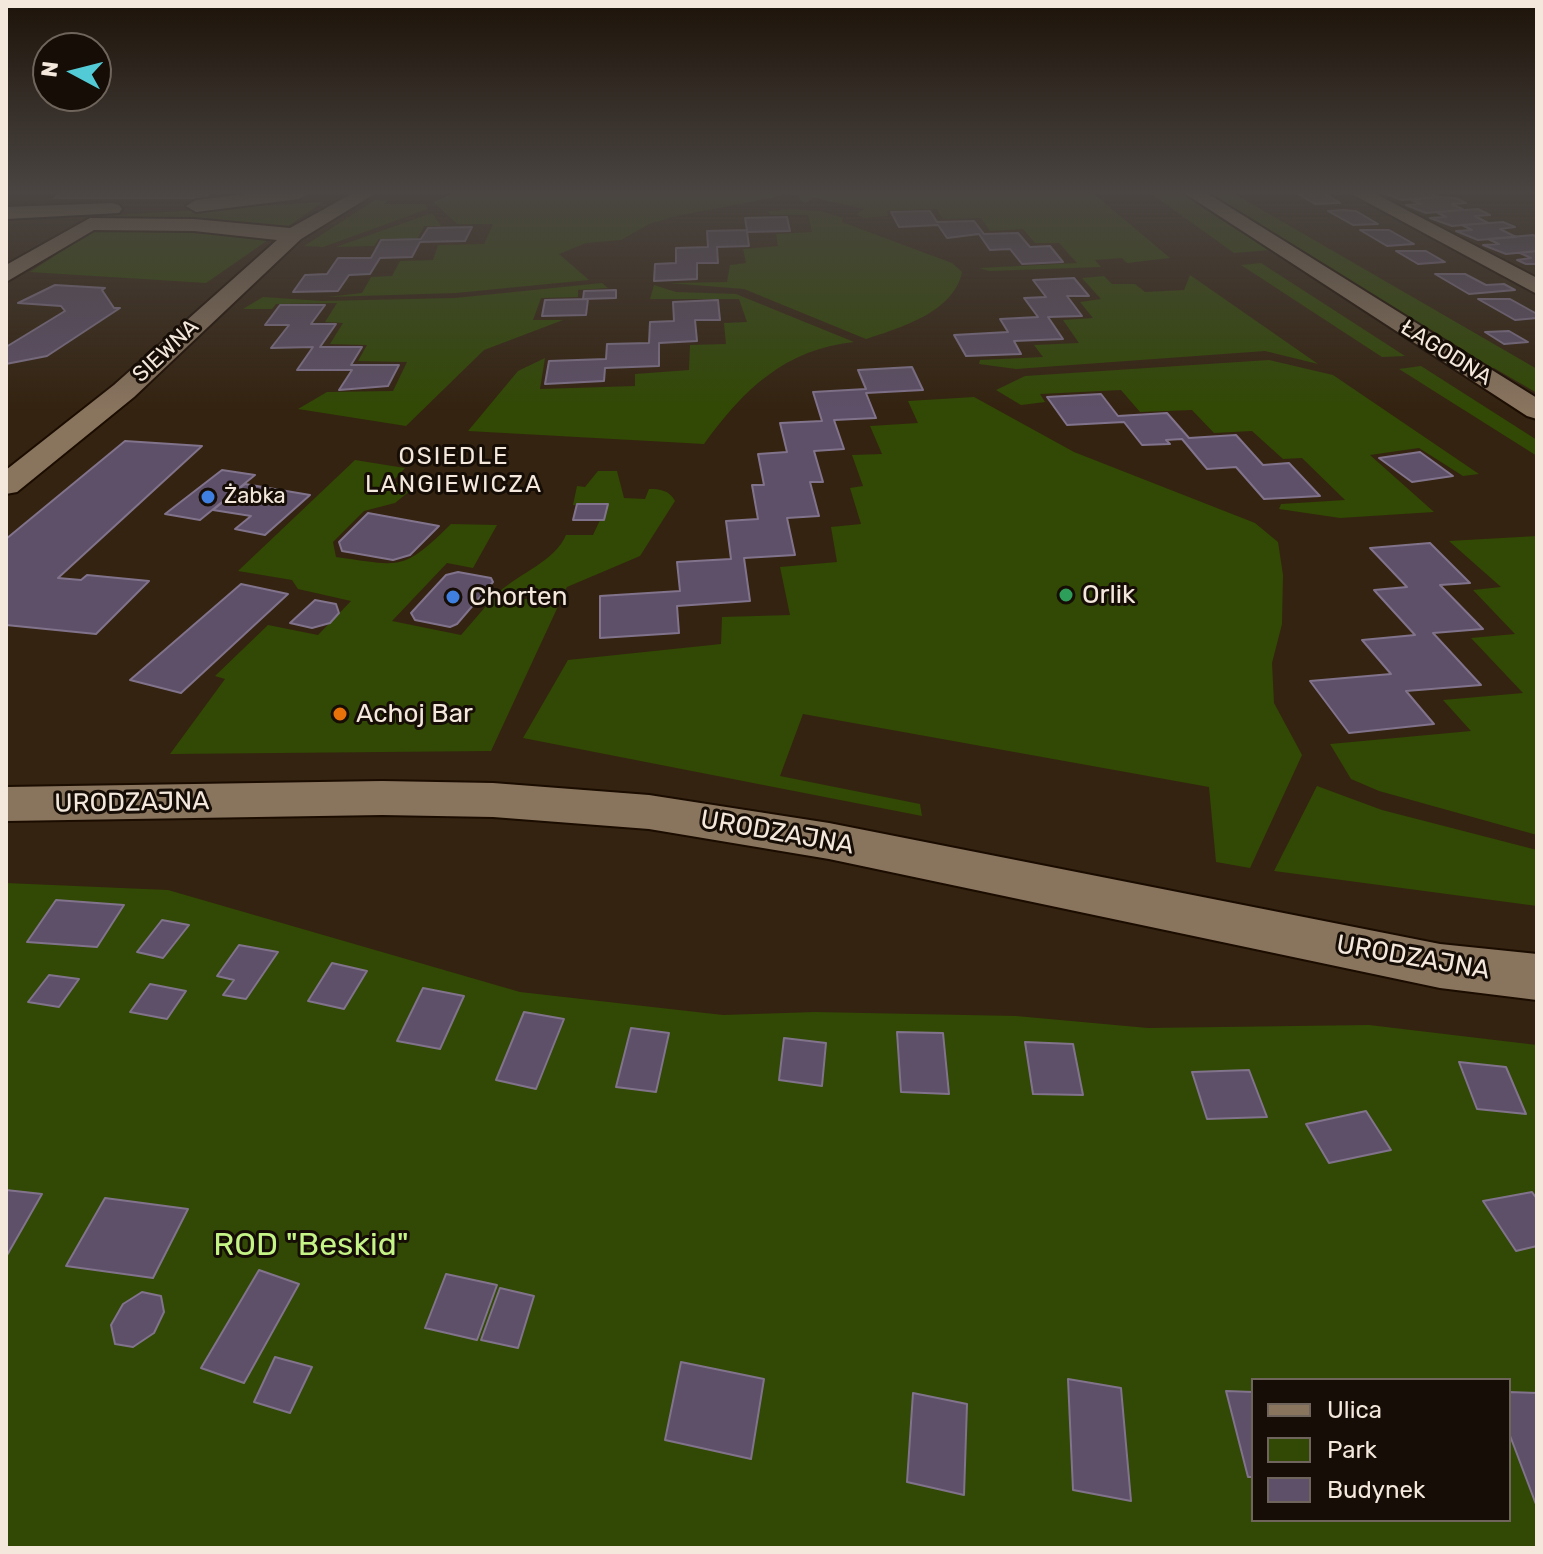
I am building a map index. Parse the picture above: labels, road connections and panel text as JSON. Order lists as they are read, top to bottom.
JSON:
{
  "streets": {
    "street": ["SIEWNA", "ŁAGODNA", "URODZAJNA"]
  },
  "districts": ["OSIEDLE LANGIEWICZA"],
  "parks": ["ROD \"Beskid\""],
  "places": [
    "Żabka",
    "Orlik",
    "Chorten",
    "Achoj Bar"
  ],
  "legend": ["Ulica", "Park", "Budynek"],
  "north": "left"
}
